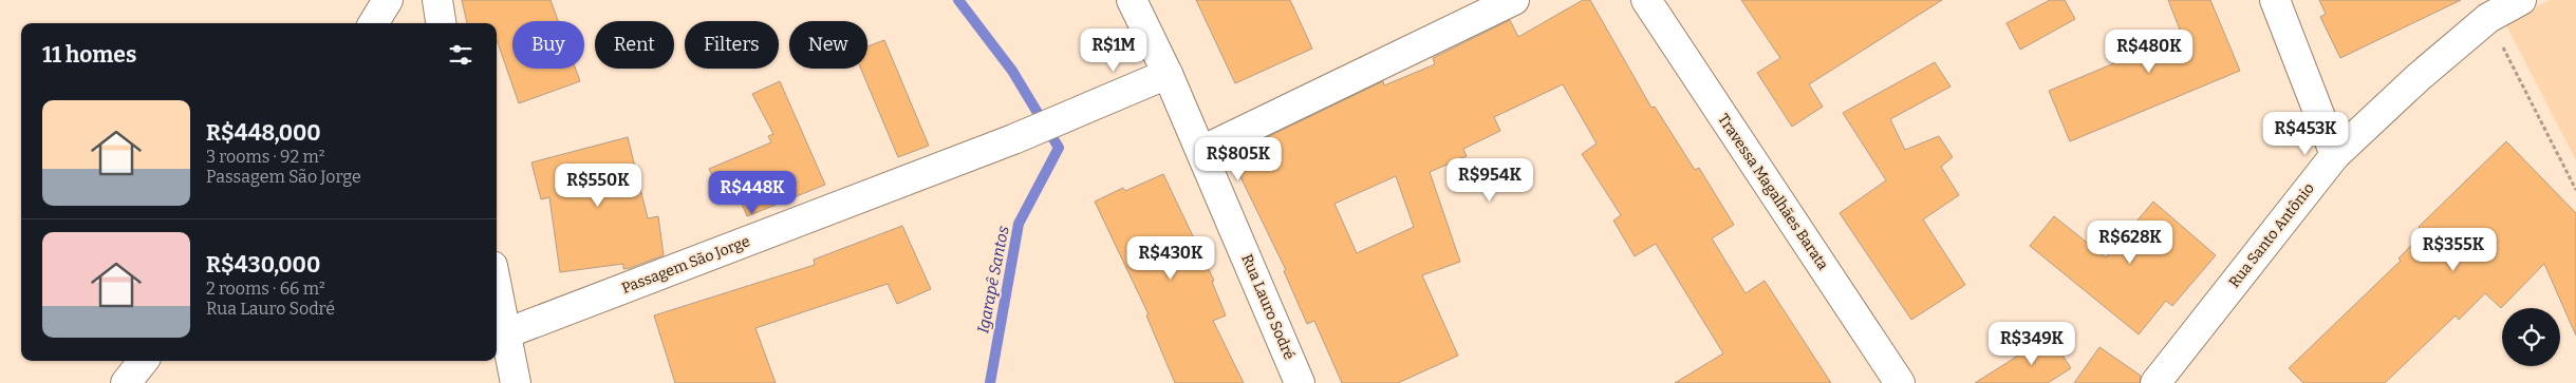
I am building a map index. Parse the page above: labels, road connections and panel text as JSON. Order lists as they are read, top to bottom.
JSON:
{
  "streets": {
    "street": [
      "Travessa Magalhães Barata",
      "Rua Santo Antônio",
      "Passagem São Jorge",
      "Rua Lauro Sodré"
    ]
  },
  "crossings": [
    ["Passagem São Jorge", "Rua Lauro Sodré"]
  ],
  "water": ["Igarapê Santos"],
  "page": {
    "chip": [
      "Buy",
      "Rent",
      "Filters",
      "New"
    ],
    "heading": "11 homes",
    "price": [
      "R$1M",
      "R$480K",
      "R$453K",
      "R$805K",
      "R$954K",
      "R$550K",
      "R$448K",
      "R$628K",
      "R$355K",
      "R$430K",
      "R$349K"
    ],
    "list": [
      {
        "name": "R$448,000",
        "note": "3 rooms · 92 m² · Passagem São Jorge"
      },
      {
        "name": "R$430,000",
        "note": "2 rooms · 66 m² · Rua Lauro Sodré"
      }
    ]
  }
}
